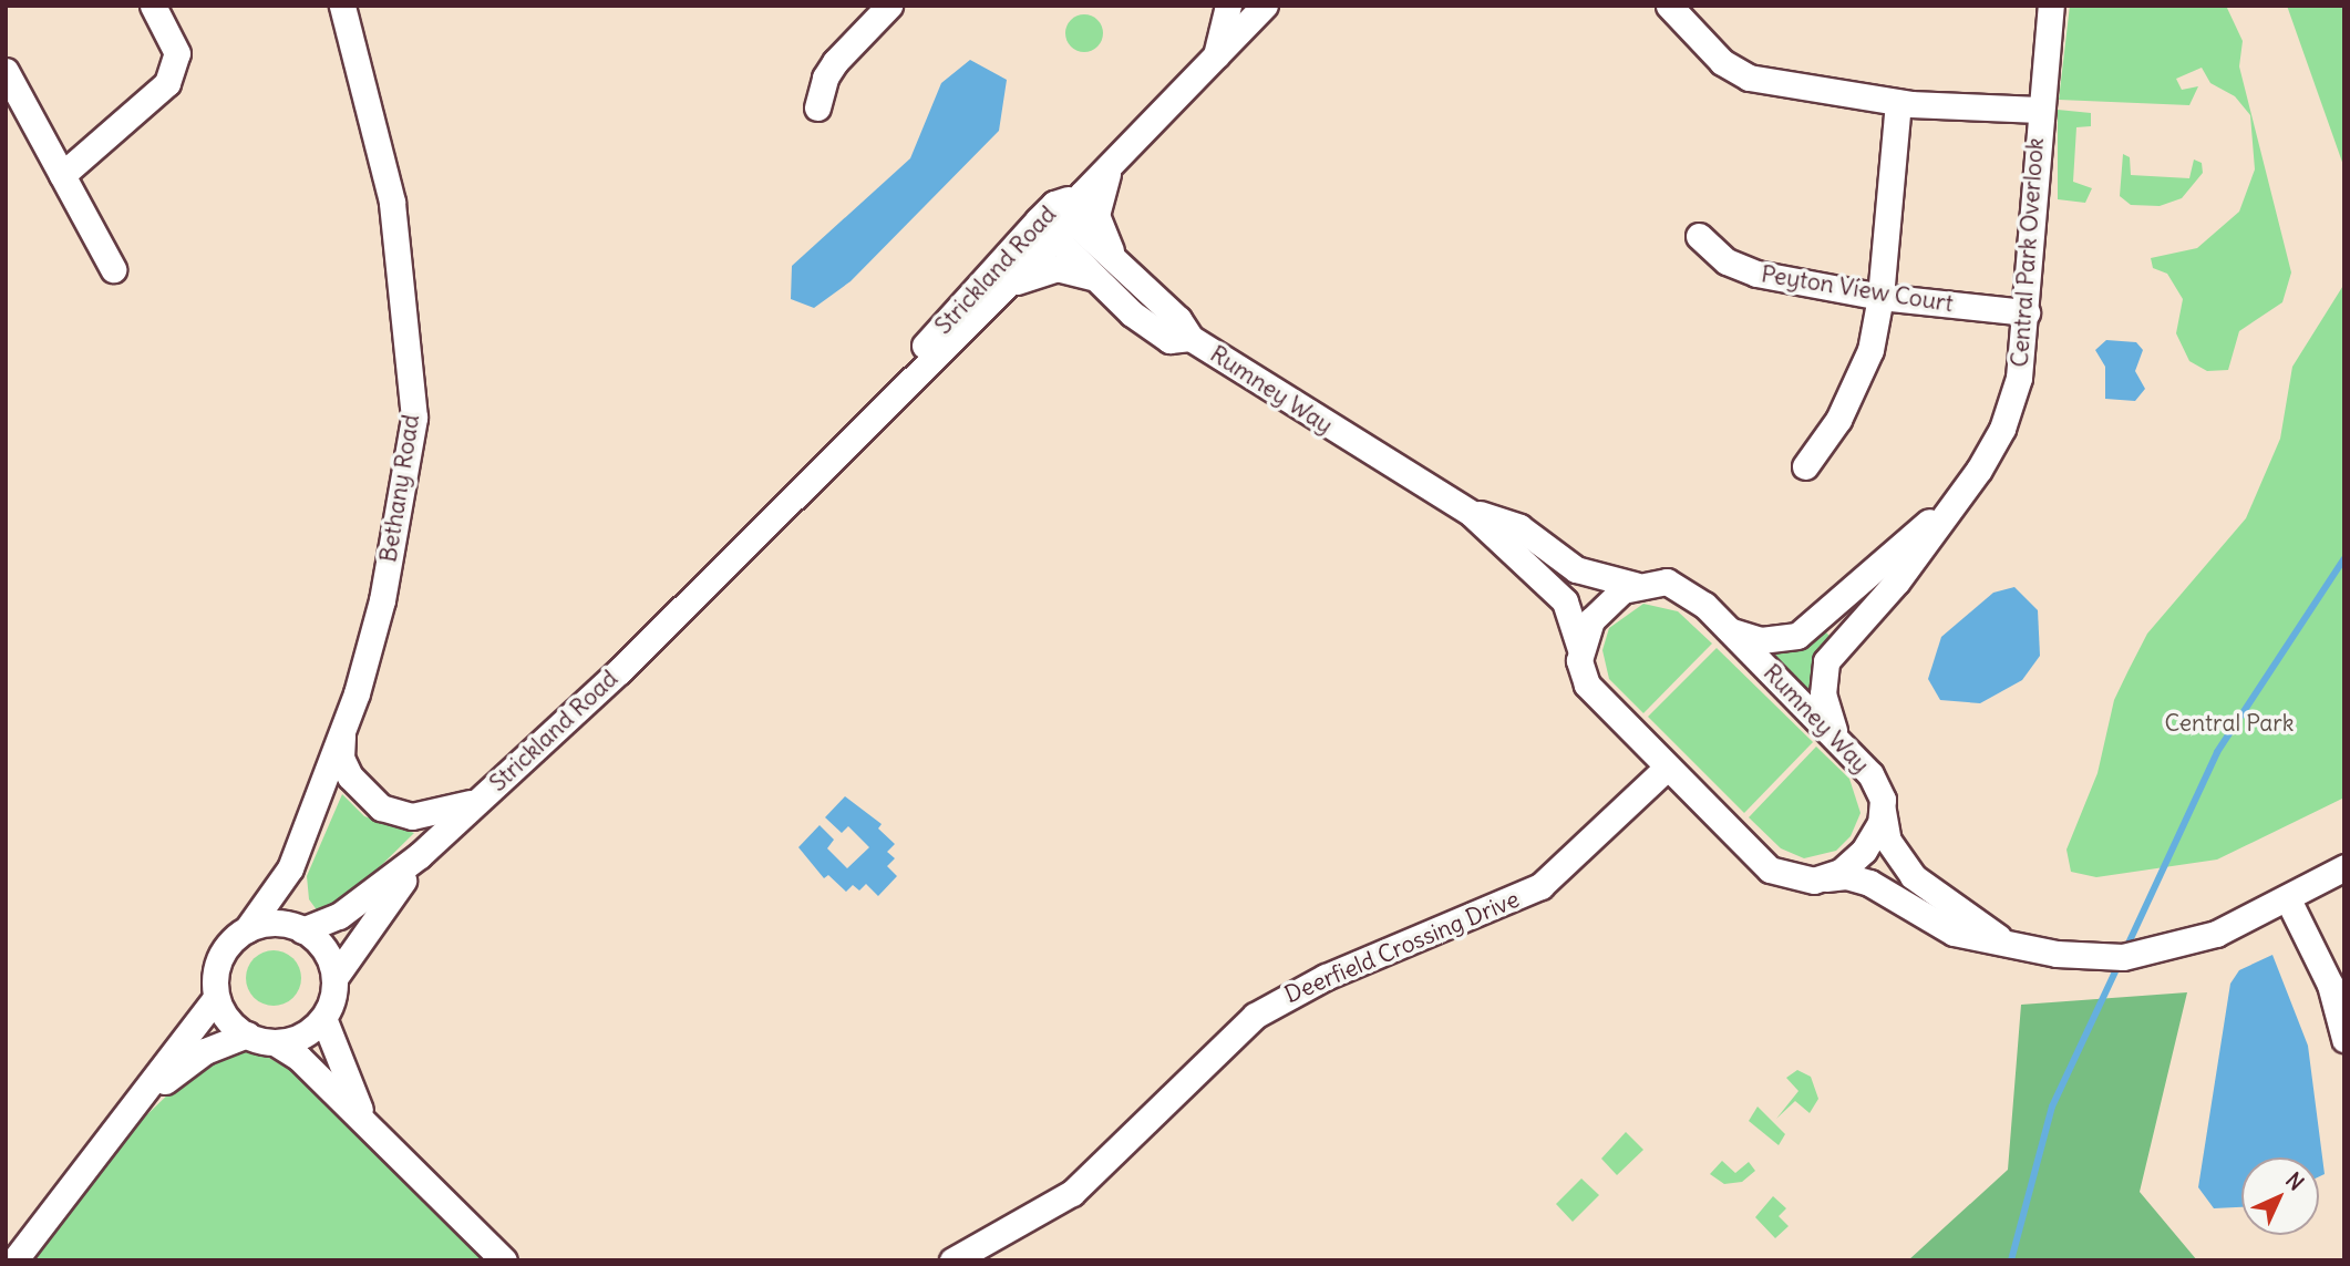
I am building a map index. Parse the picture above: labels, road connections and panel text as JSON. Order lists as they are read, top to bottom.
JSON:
{
  "streets": {
    "street": [
      "Central Park Overlook",
      "Strickland Road",
      "Peyton View Court",
      "Rumney Way",
      "Bethany Road",
      "Deerfield Crossing Drive"
    ]
  },
  "crossings": [
    ["Central Park Overlook", "Peyton View Court"],
    ["Central Park Overlook", "Rumney Way"],
    ["Strickland Road", "Rumney Way"],
    ["Strickland Road", "Bethany Road"],
    ["Rumney Way", "Deerfield Crossing Drive"]
  ],
  "parks": ["Central Park"],
  "north": "top right"
}
